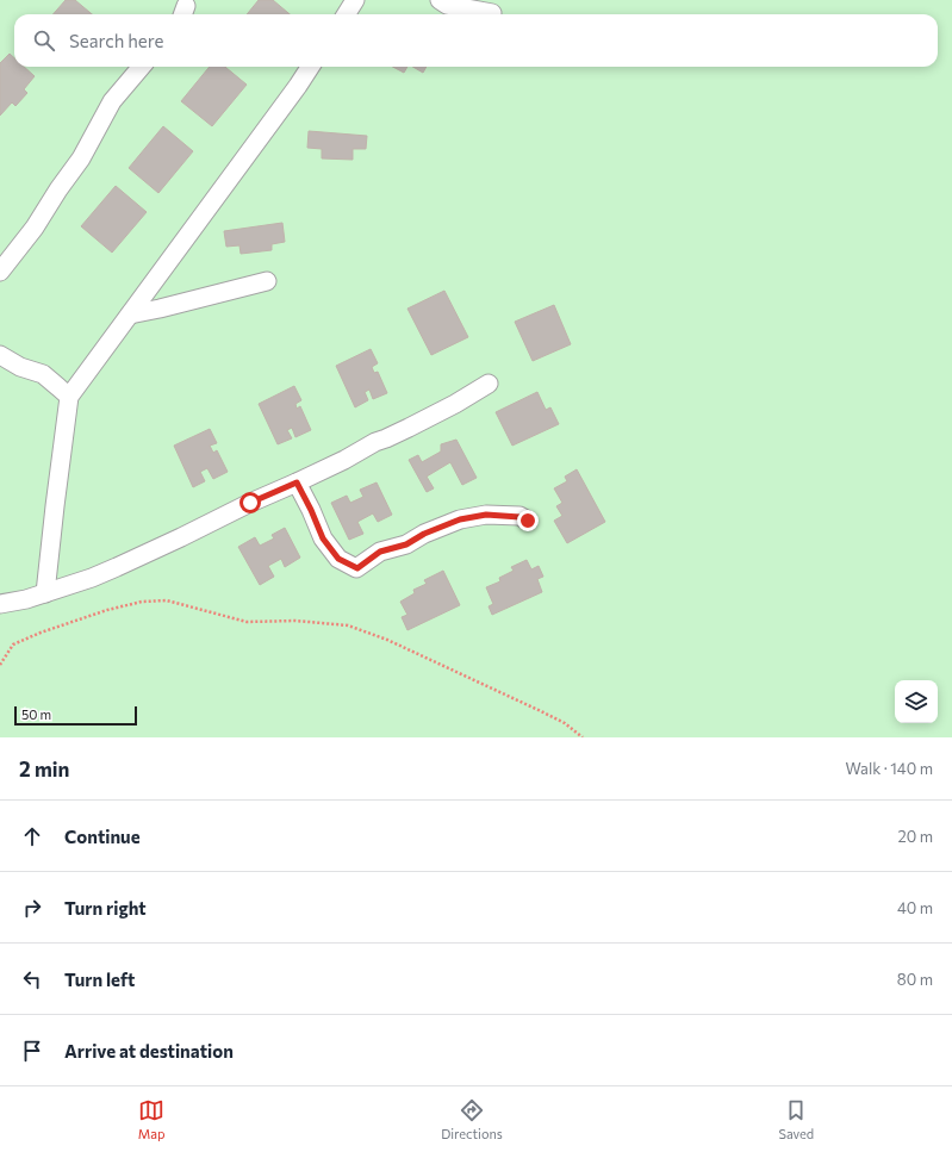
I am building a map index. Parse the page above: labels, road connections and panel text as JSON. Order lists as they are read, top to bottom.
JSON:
{
  "scale_bar": "50 m",
  "page": {
    "search": "Search here",
    "scale": "50 m",
    "heading": ["2 min", "Walk · 140 m"],
    "list": [
      ["Continue", "20 m"],
      ["Turn right", "40 m"],
      ["Turn left", "80 m"],
      "Arrive at destination"
    ],
    "nav": ["Map", "Directions", "Saved"]
  }
}
